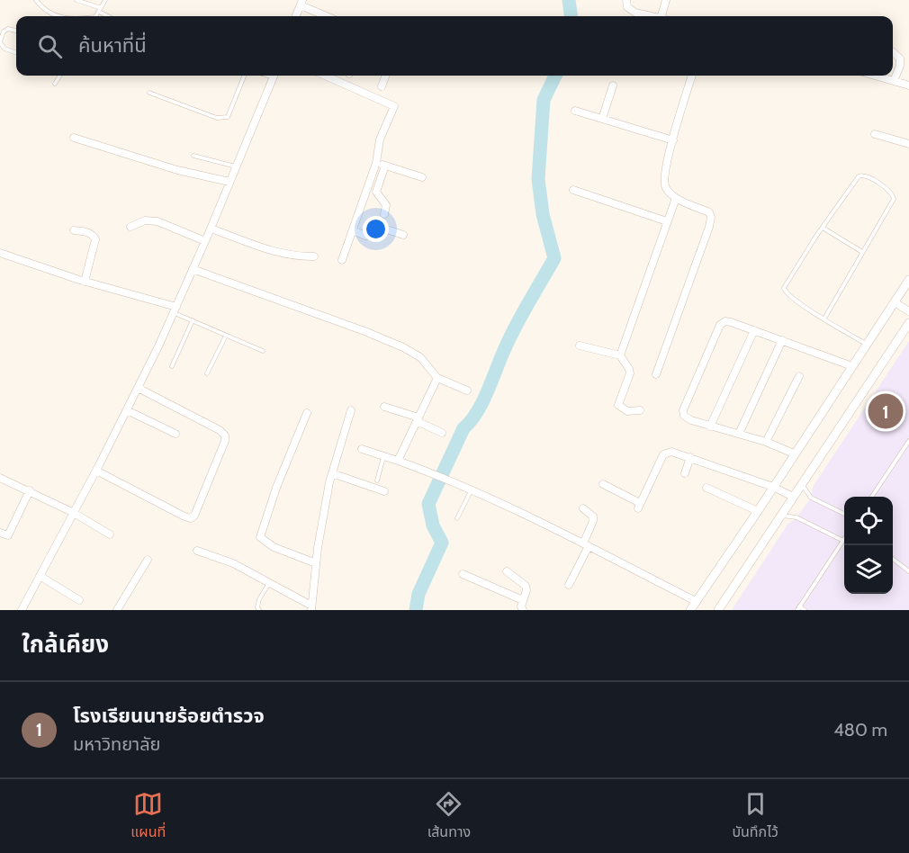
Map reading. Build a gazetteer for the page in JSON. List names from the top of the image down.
{
  "page": {
    "search": "ค้นหาที่นี่",
    "pins": "1",
    "heading": "ใกล้เคียง",
    "list": [
      {
        "mark": "1",
        "name": "โรงเรียนนายร้อยตำรวจ",
        "note": "มหาวิทยาลัย",
        "value": "480 m"
      }
    ],
    "nav": ["แผนที่", "เส้นทาง", "บันทึกไว้"]
  }
}
